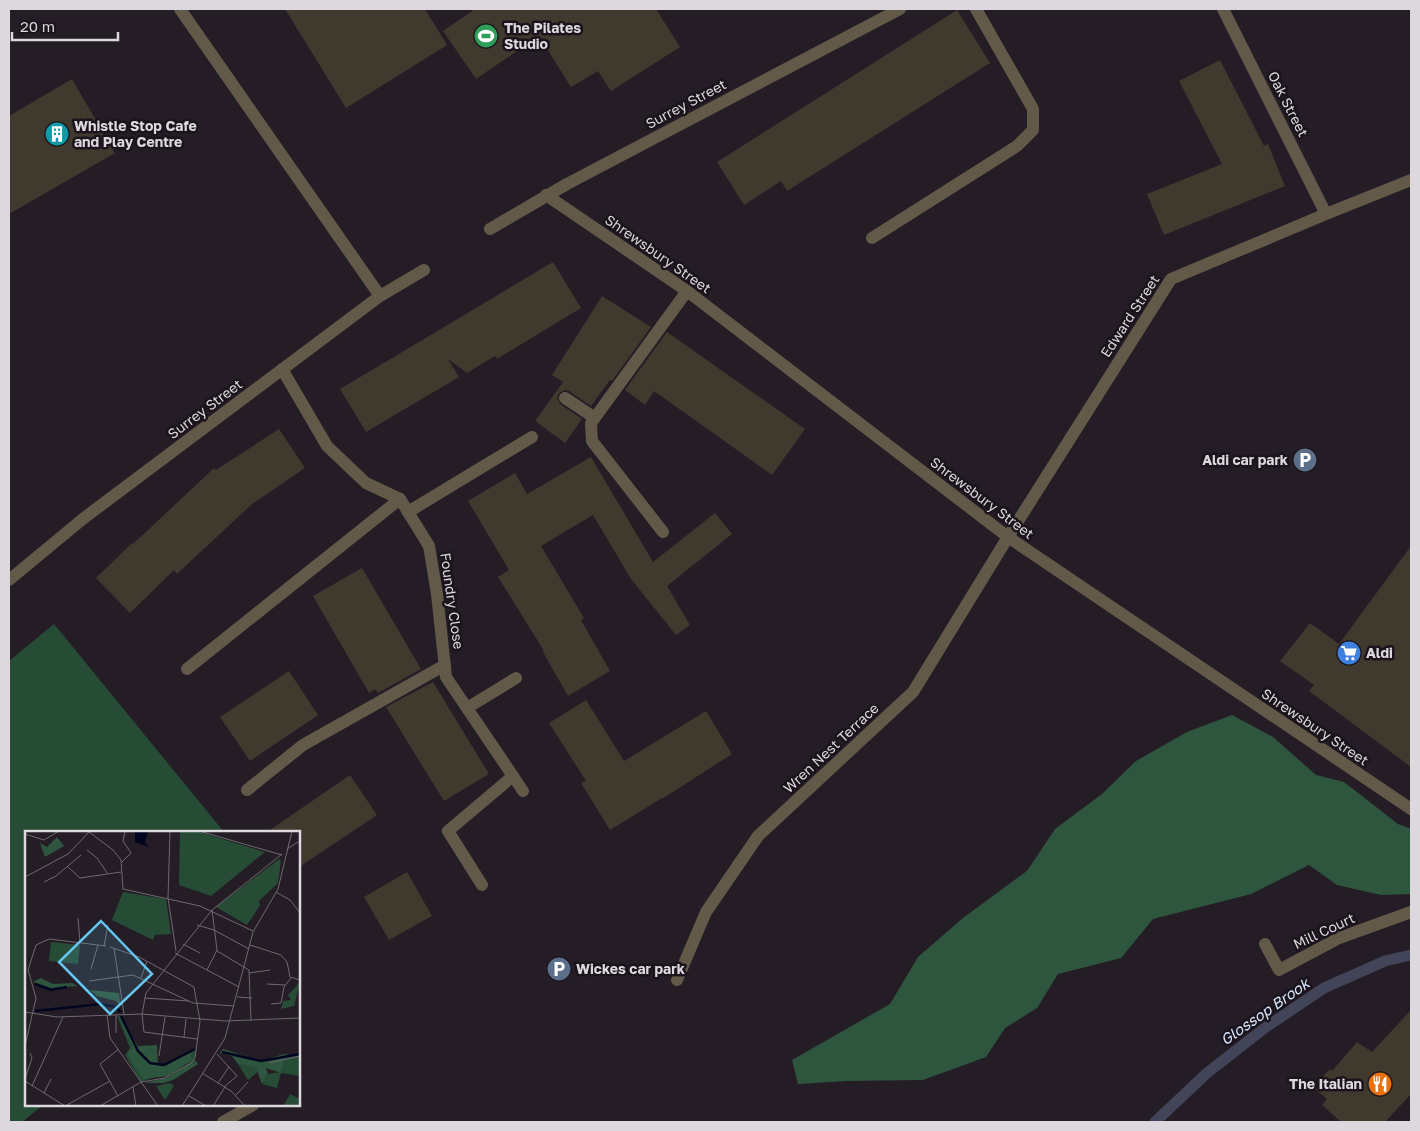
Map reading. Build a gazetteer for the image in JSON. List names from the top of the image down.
{
  "streets": {
    "street": [
      "Surrey Street",
      "Oak Street",
      "Shrewsbury Street",
      "Edward Street",
      "Foundry Close",
      "Wren Nest Terrace",
      "Mill Court"
    ]
  },
  "crossings": [
    ["Surrey Street", "Shrewsbury Street"],
    ["Oak Street", "Edward Street"],
    ["Shrewsbury Street", "Edward Street"],
    ["Shrewsbury Street", "Wren Nest Terrace"],
    ["Edward Street", "Wren Nest Terrace"]
  ],
  "water": ["Glossop Brook"],
  "places": {
    "sports": ["The Pilates Studio"],
    "building": ["Whistle Stop Cafe and Play Centre"],
    "parking": ["Aldi car park", "Wickes car park"],
    "supermarket": ["Aldi"],
    "restaurant": ["The Italian"]
  },
  "scale_bar": "20 m"
}
